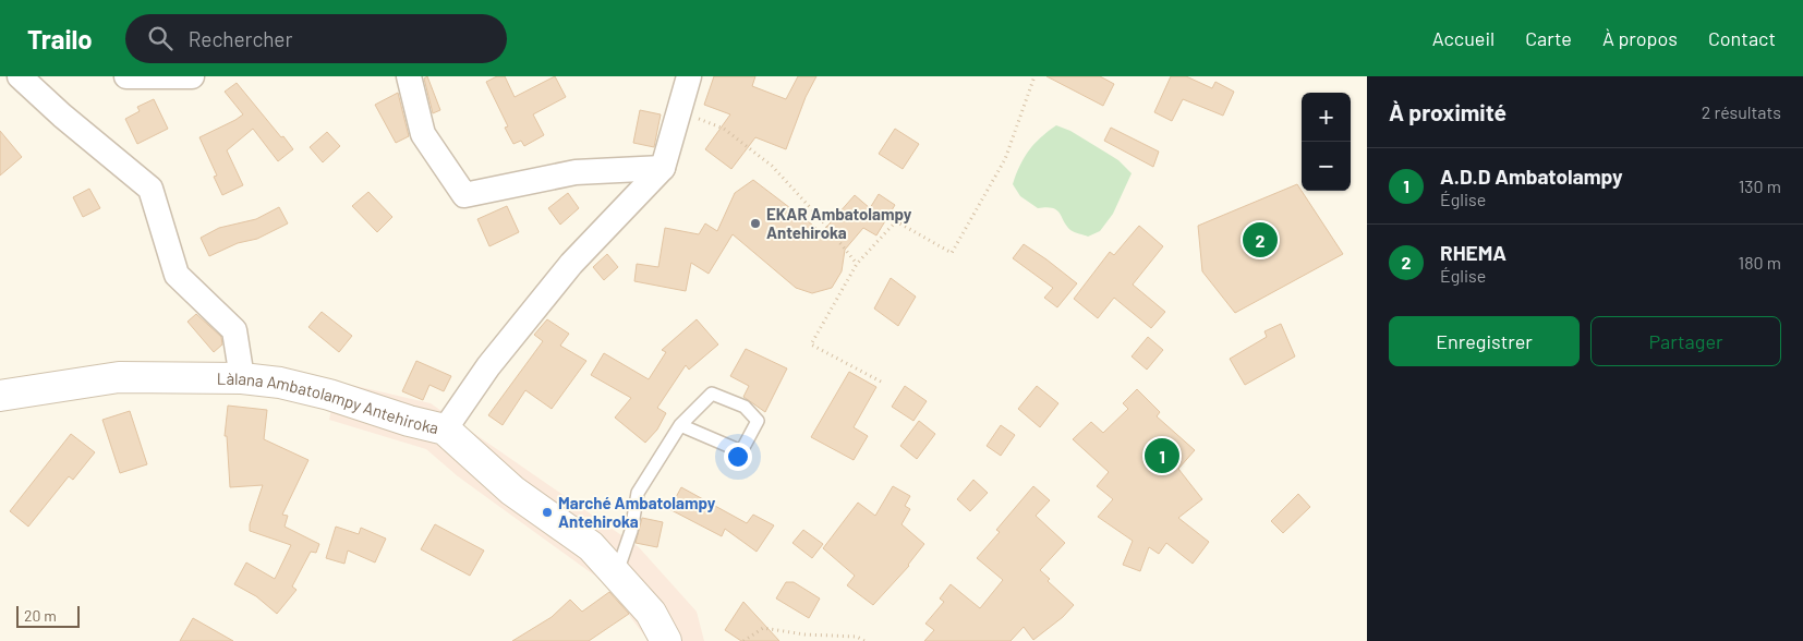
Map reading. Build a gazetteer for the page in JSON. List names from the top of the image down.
{
  "streets": {
    "street": ["Làlana Ambatolampy Antehiroka"]
  },
  "places": ["EKAR Ambatolampy Antehiroka", "Marché Ambatolampy Antehiroka"],
  "scale_bar": "20 m",
  "page": {
    "header": "Trailo",
    "search": "Rechercher",
    "nav": [
      "Accueil",
      "Carte",
      "À propos",
      "Contact"
    ],
    "heading": ["À proximité", "2 résultats"],
    "map_buttons": ["+", "−"],
    "list": [
      {
        "mark": "1",
        "name": "A.D.D Ambatolampy",
        "note": "Église",
        "value": "130 m"
      },
      {
        "mark": "2",
        "name": "RHEMA",
        "note": "Église",
        "value": "180 m"
      }
    ],
    "pins": ["2", "1"],
    "buttons": ["Enregistrer", "Partager"],
    "scale": "20 m"
  }
}
